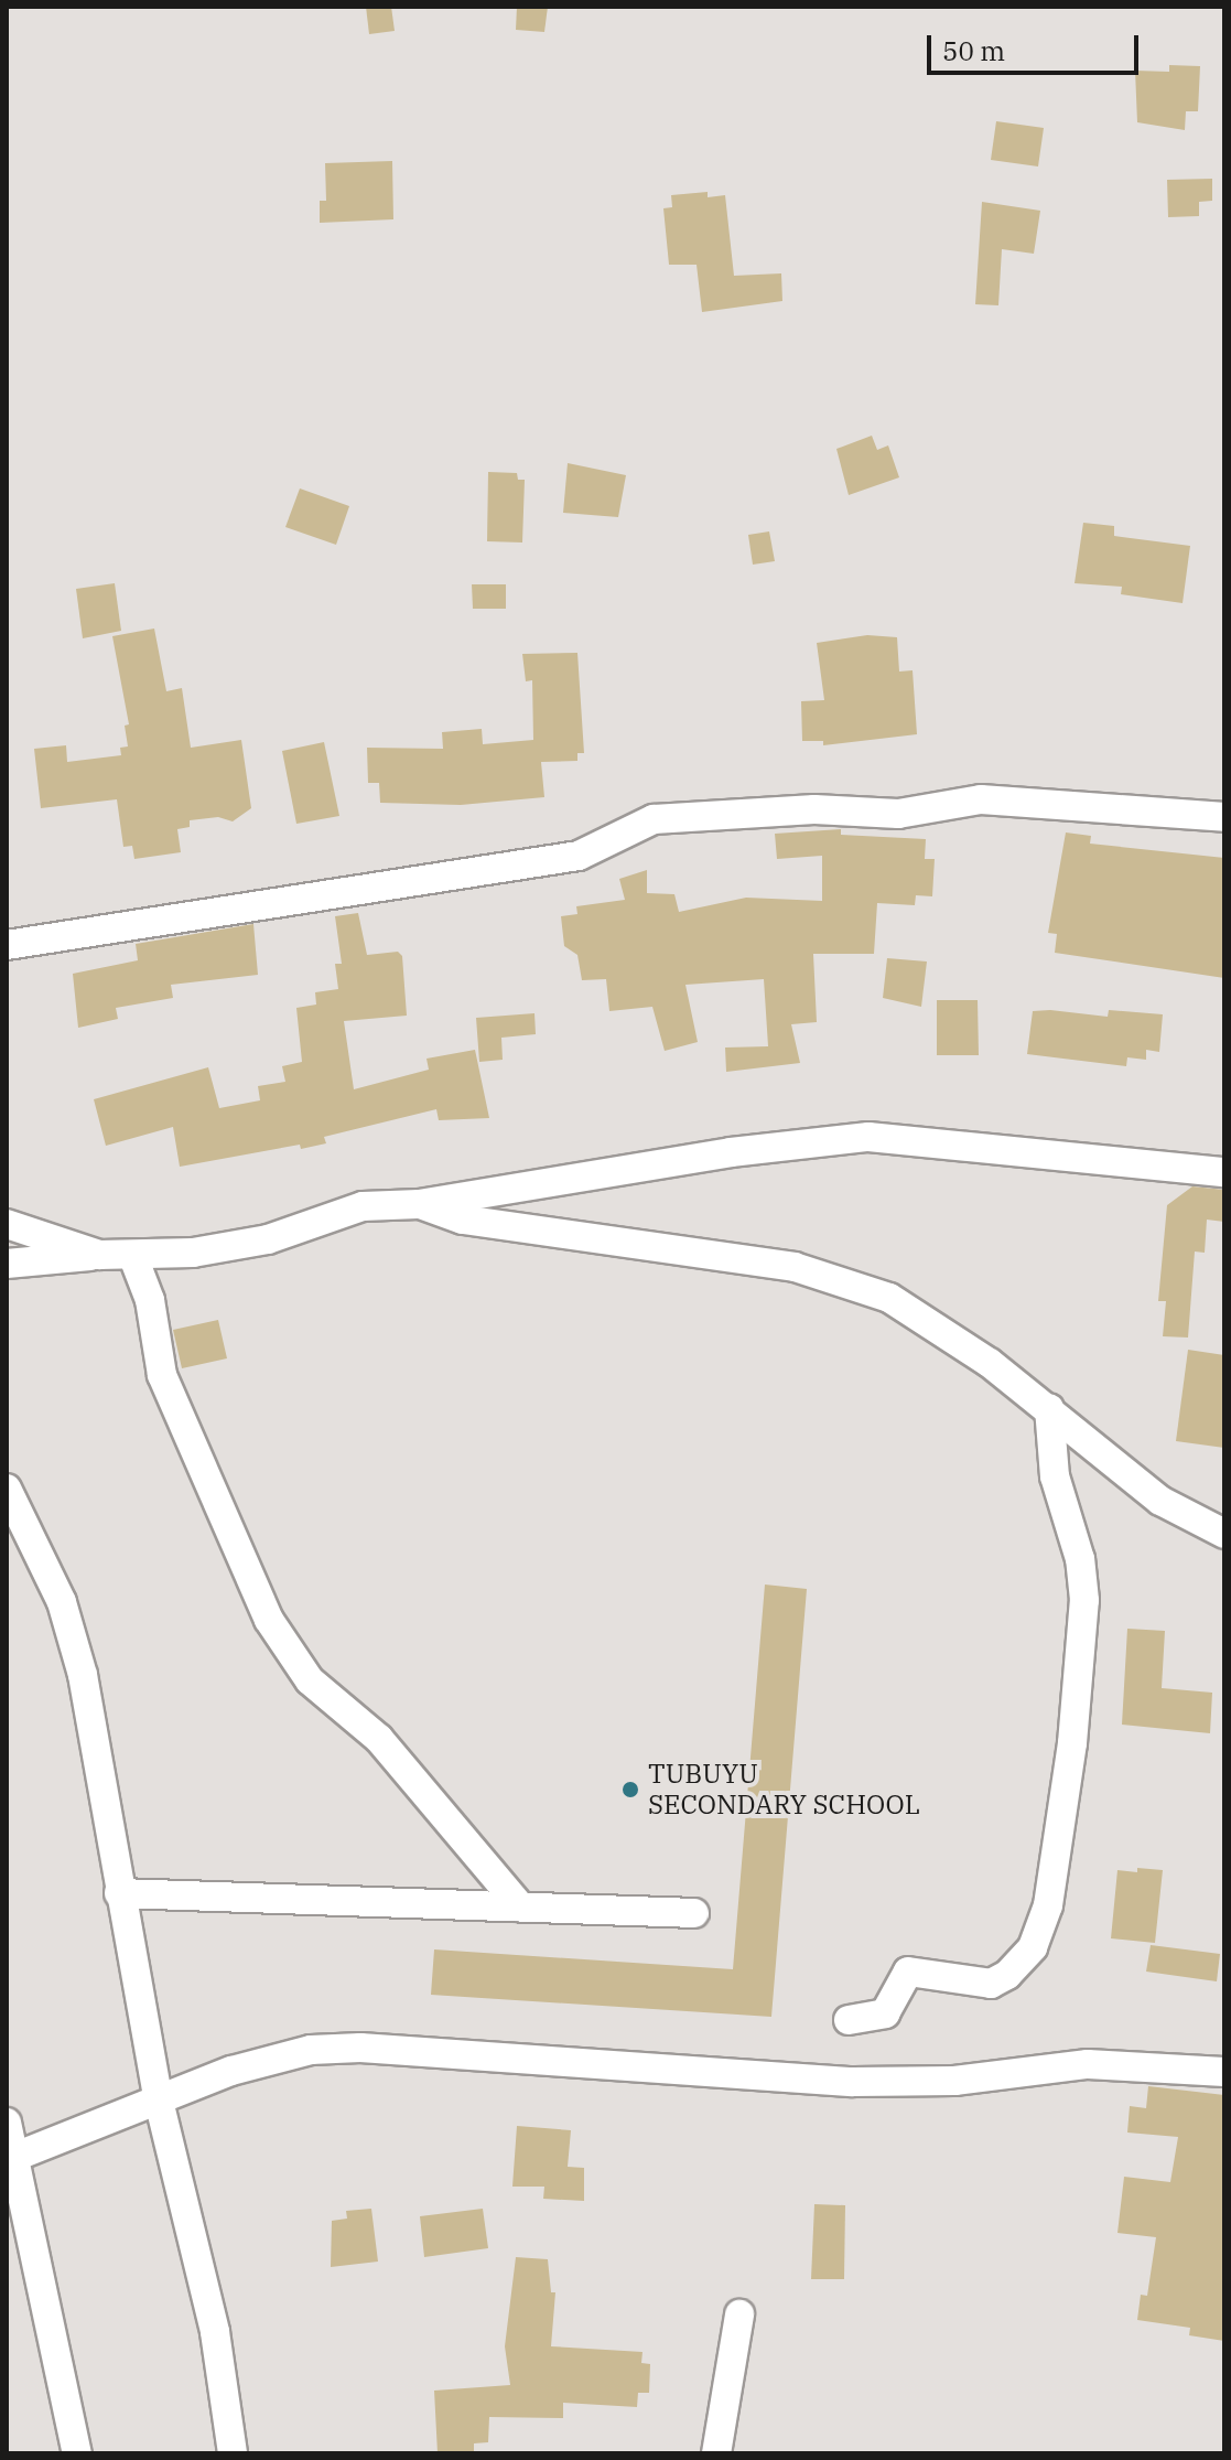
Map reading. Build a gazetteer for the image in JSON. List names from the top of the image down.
{
  "places": ["TUBUYU SECONDARY SCHOOL"],
  "scale_bar": "50 m"
}
